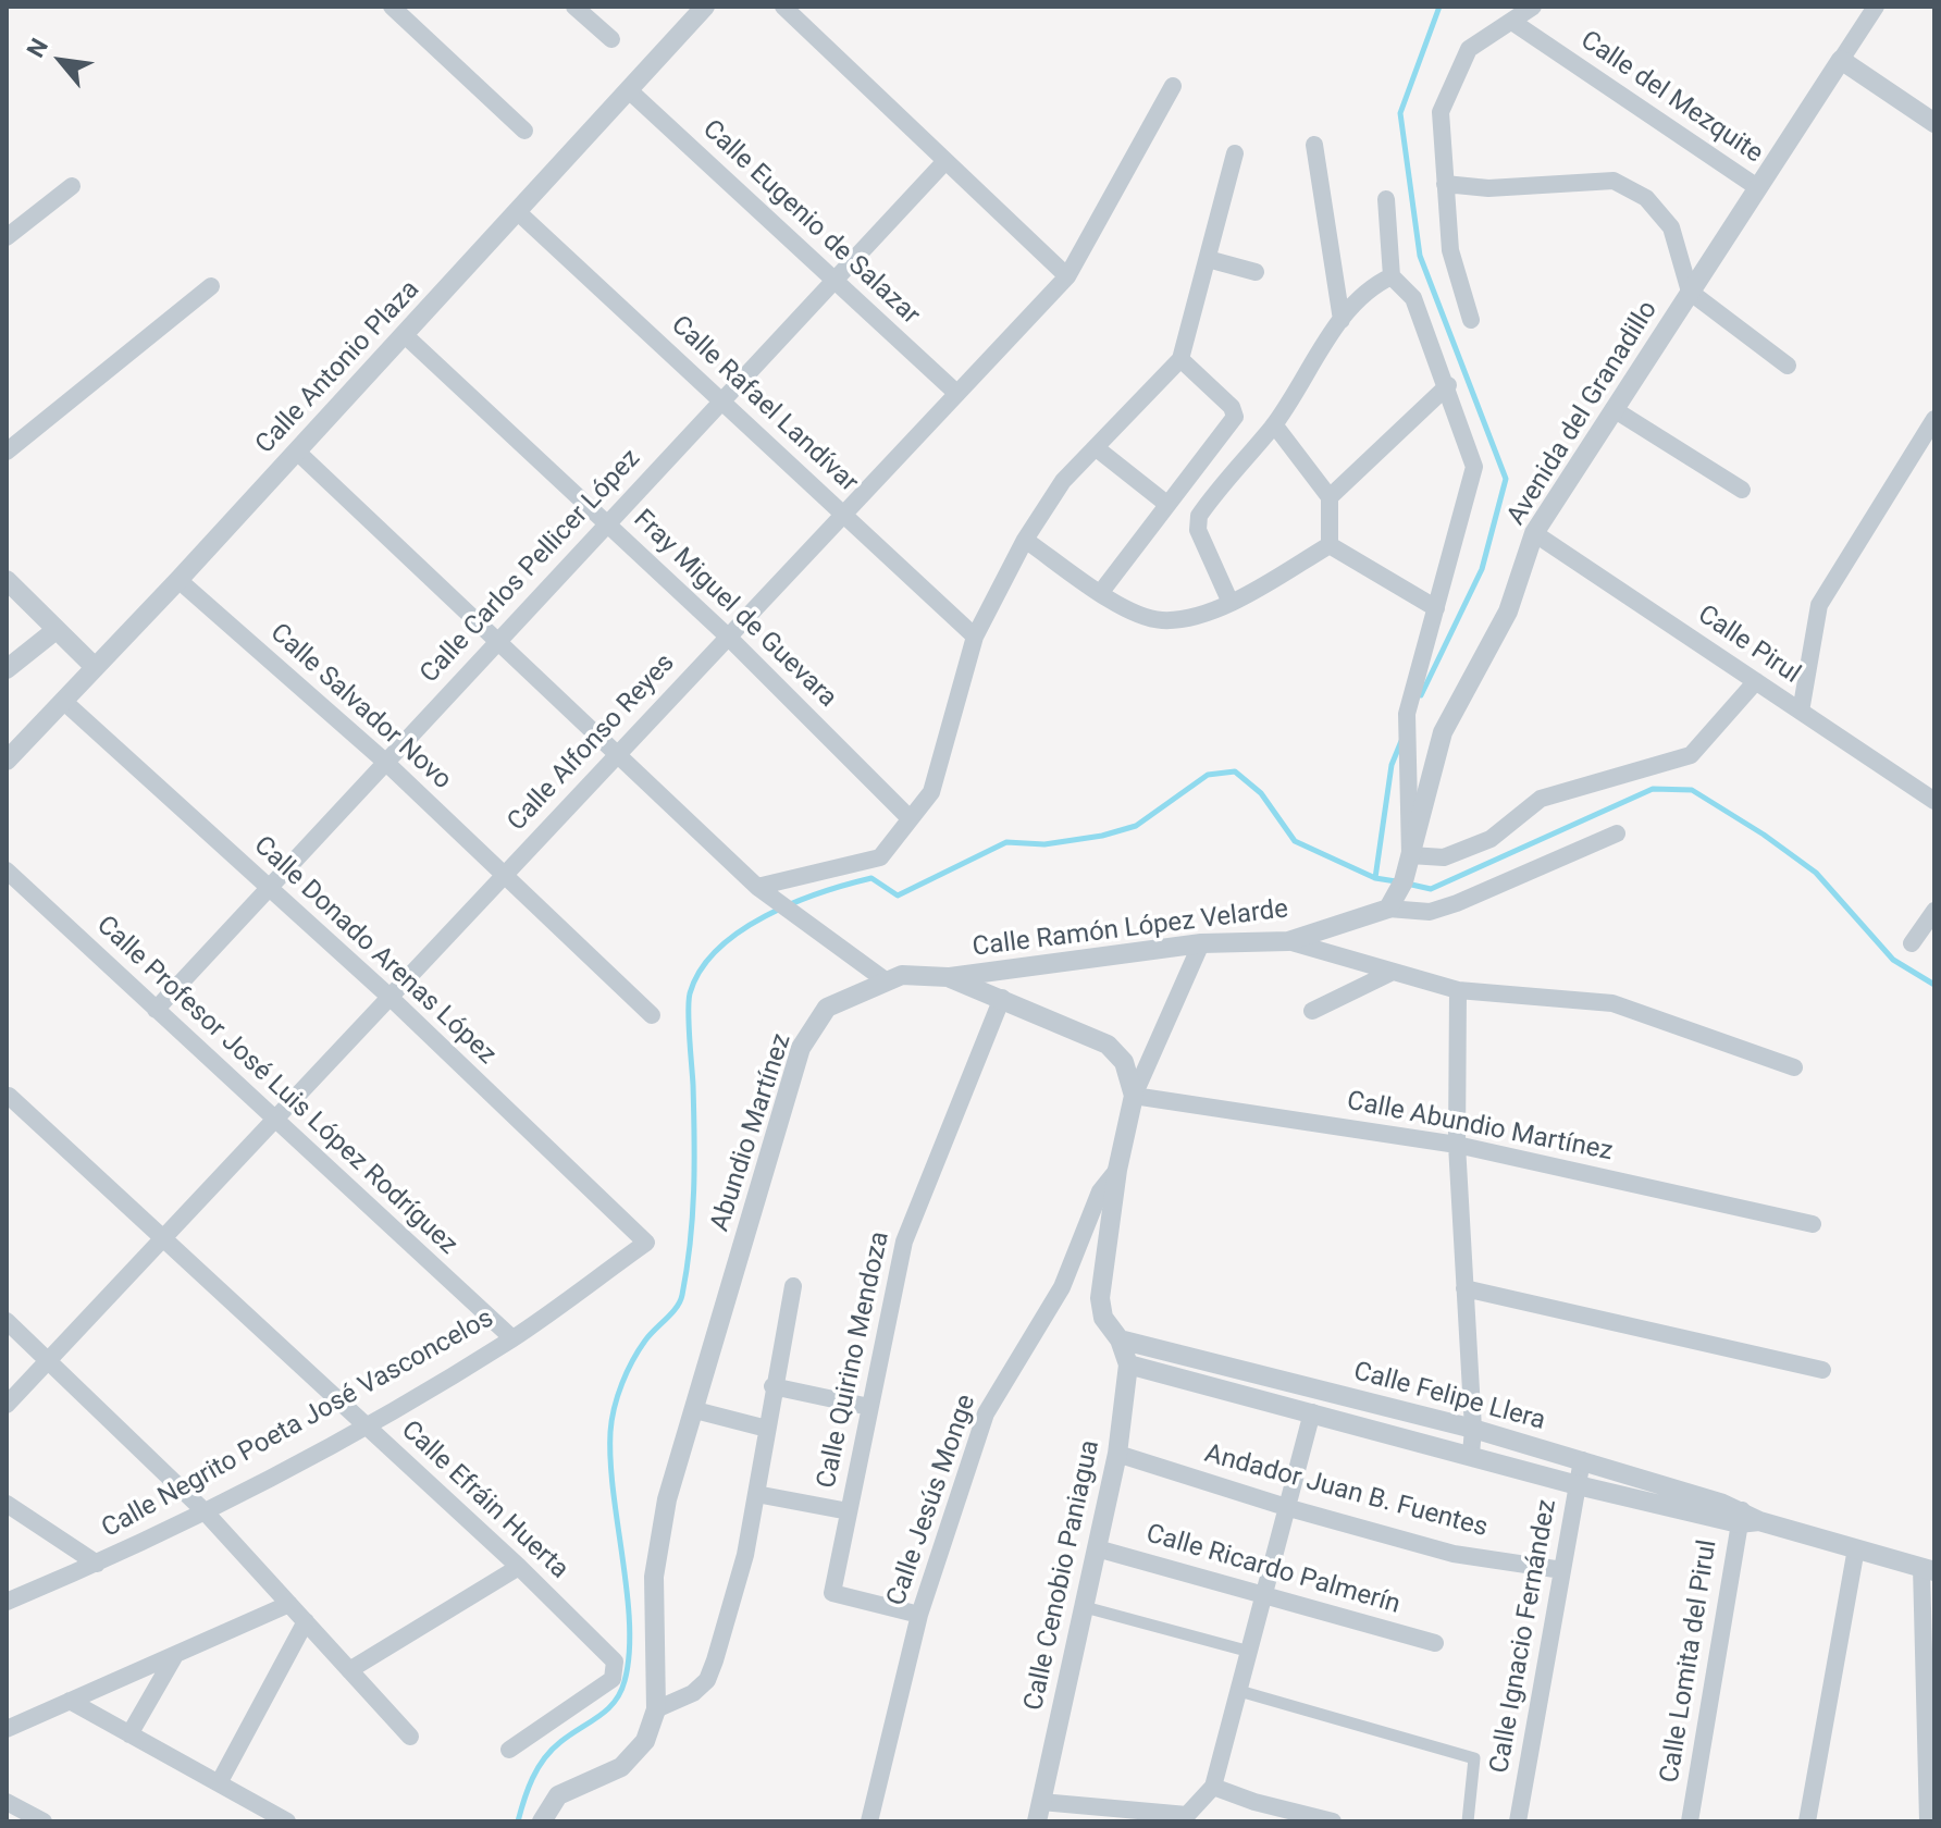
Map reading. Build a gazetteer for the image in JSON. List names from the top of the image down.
{
  "streets": {
    "street": [
      "Calle del Mezquite",
      "Calle Eugenio de Salazar",
      "Calle Antonio Plaza",
      "Calle Rafael Landívar",
      "Avenida del Granadillo",
      "Calle Carlos Pellicer López",
      "Fray Miguel de Guevara",
      "Calle Pirul",
      "Calle Salvador Novo",
      "Calle Alfonso Reyes",
      "Calle Ramón López Velarde",
      "Calle Donado Arenas López",
      "Calle Profesor José Luis López Rodríguez",
      "Calle Abundio Martínez",
      "Abundio Martínez",
      "Calle Quirino Mendoza",
      "Calle Felipe Llera",
      "Calle Negrito Poeta José Vasconcelos",
      "Andador Juan B. Fuentes",
      "Calle Efráin Huerta",
      "Calle Jesús Monge",
      "Calle Ricardo Palmerín",
      "Calle Cenobio Paniagua",
      "Calle Ignacio Fernández",
      "Calle Lomita del Pirul"
    ]
  },
  "crossings": [
    ["Calle del Mezquite", "Avenida del Granadillo"],
    ["Calle Eugenio de Salazar", "Calle Antonio Plaza"],
    ["Calle Eugenio de Salazar", "Calle Carlos Pellicer López"],
    ["Calle Eugenio de Salazar", "Calle Alfonso Reyes"],
    ["Calle Antonio Plaza", "Calle Rafael Landívar"],
    ["Calle Antonio Plaza", "Fray Miguel de Guevara"],
    ["Calle Antonio Plaza", "Calle Salvador Novo"],
    ["Calle Antonio Plaza", "Calle Donado Arenas López"],
    ["Calle Rafael Landívar", "Calle Carlos Pellicer López"],
    ["Calle Rafael Landívar", "Calle Alfonso Reyes"],
    ["Avenida del Granadillo", "Calle Pirul"],
    ["Avenida del Granadillo", "Calle Ramón López Velarde"],
    ["Calle Carlos Pellicer López", "Fray Miguel de Guevara"],
    ["Calle Carlos Pellicer López", "Calle Salvador Novo"],
    ["Calle Carlos Pellicer López", "Calle Donado Arenas López"],
    ["Calle Carlos Pellicer López", "Calle Profesor José Luis López Rodríguez"],
    ["Fray Miguel de Guevara", "Calle Alfonso Reyes"],
    ["Calle Salvador Novo", "Calle Alfonso Reyes"],
    ["Calle Alfonso Reyes", "Calle Donado Arenas López"],
    ["Calle Alfonso Reyes", "Calle Profesor José Luis López Rodríguez"],
    ["Calle Alfonso Reyes", "Calle Efráin Huerta"],
    ["Calle Ramón López Velarde", "Abundio Martínez"],
    ["Calle Donado Arenas López", "Calle Negrito Poeta José Vasconcelos"],
    ["Calle Profesor José Luis López Rodríguez", "Calle Negrito Poeta José Vasconcelos"],
    ["Calle Abundio Martínez", "Abundio Martínez"],
    ["Abundio Martínez", "Calle Quirino Mendoza"],
    ["Calle Quirino Mendoza", "Calle Jesús Monge"],
    ["Calle Felipe Llera", "Calle Cenobio Paniagua"],
    ["Calle Felipe Llera", "Calle Ignacio Fernández"],
    ["Calle Felipe Llera", "Calle Lomita del Pirul"],
    ["Calle Negrito Poeta José Vasconcelos", "Calle Efráin Huerta"],
    ["Andador Juan B. Fuentes", "Calle Cenobio Paniagua"],
    ["Andador Juan B. Fuentes", "Calle Ignacio Fernández"],
    ["Calle Ricardo Palmerín", "Calle Cenobio Paniagua"]
  ],
  "north": "top left"
}
